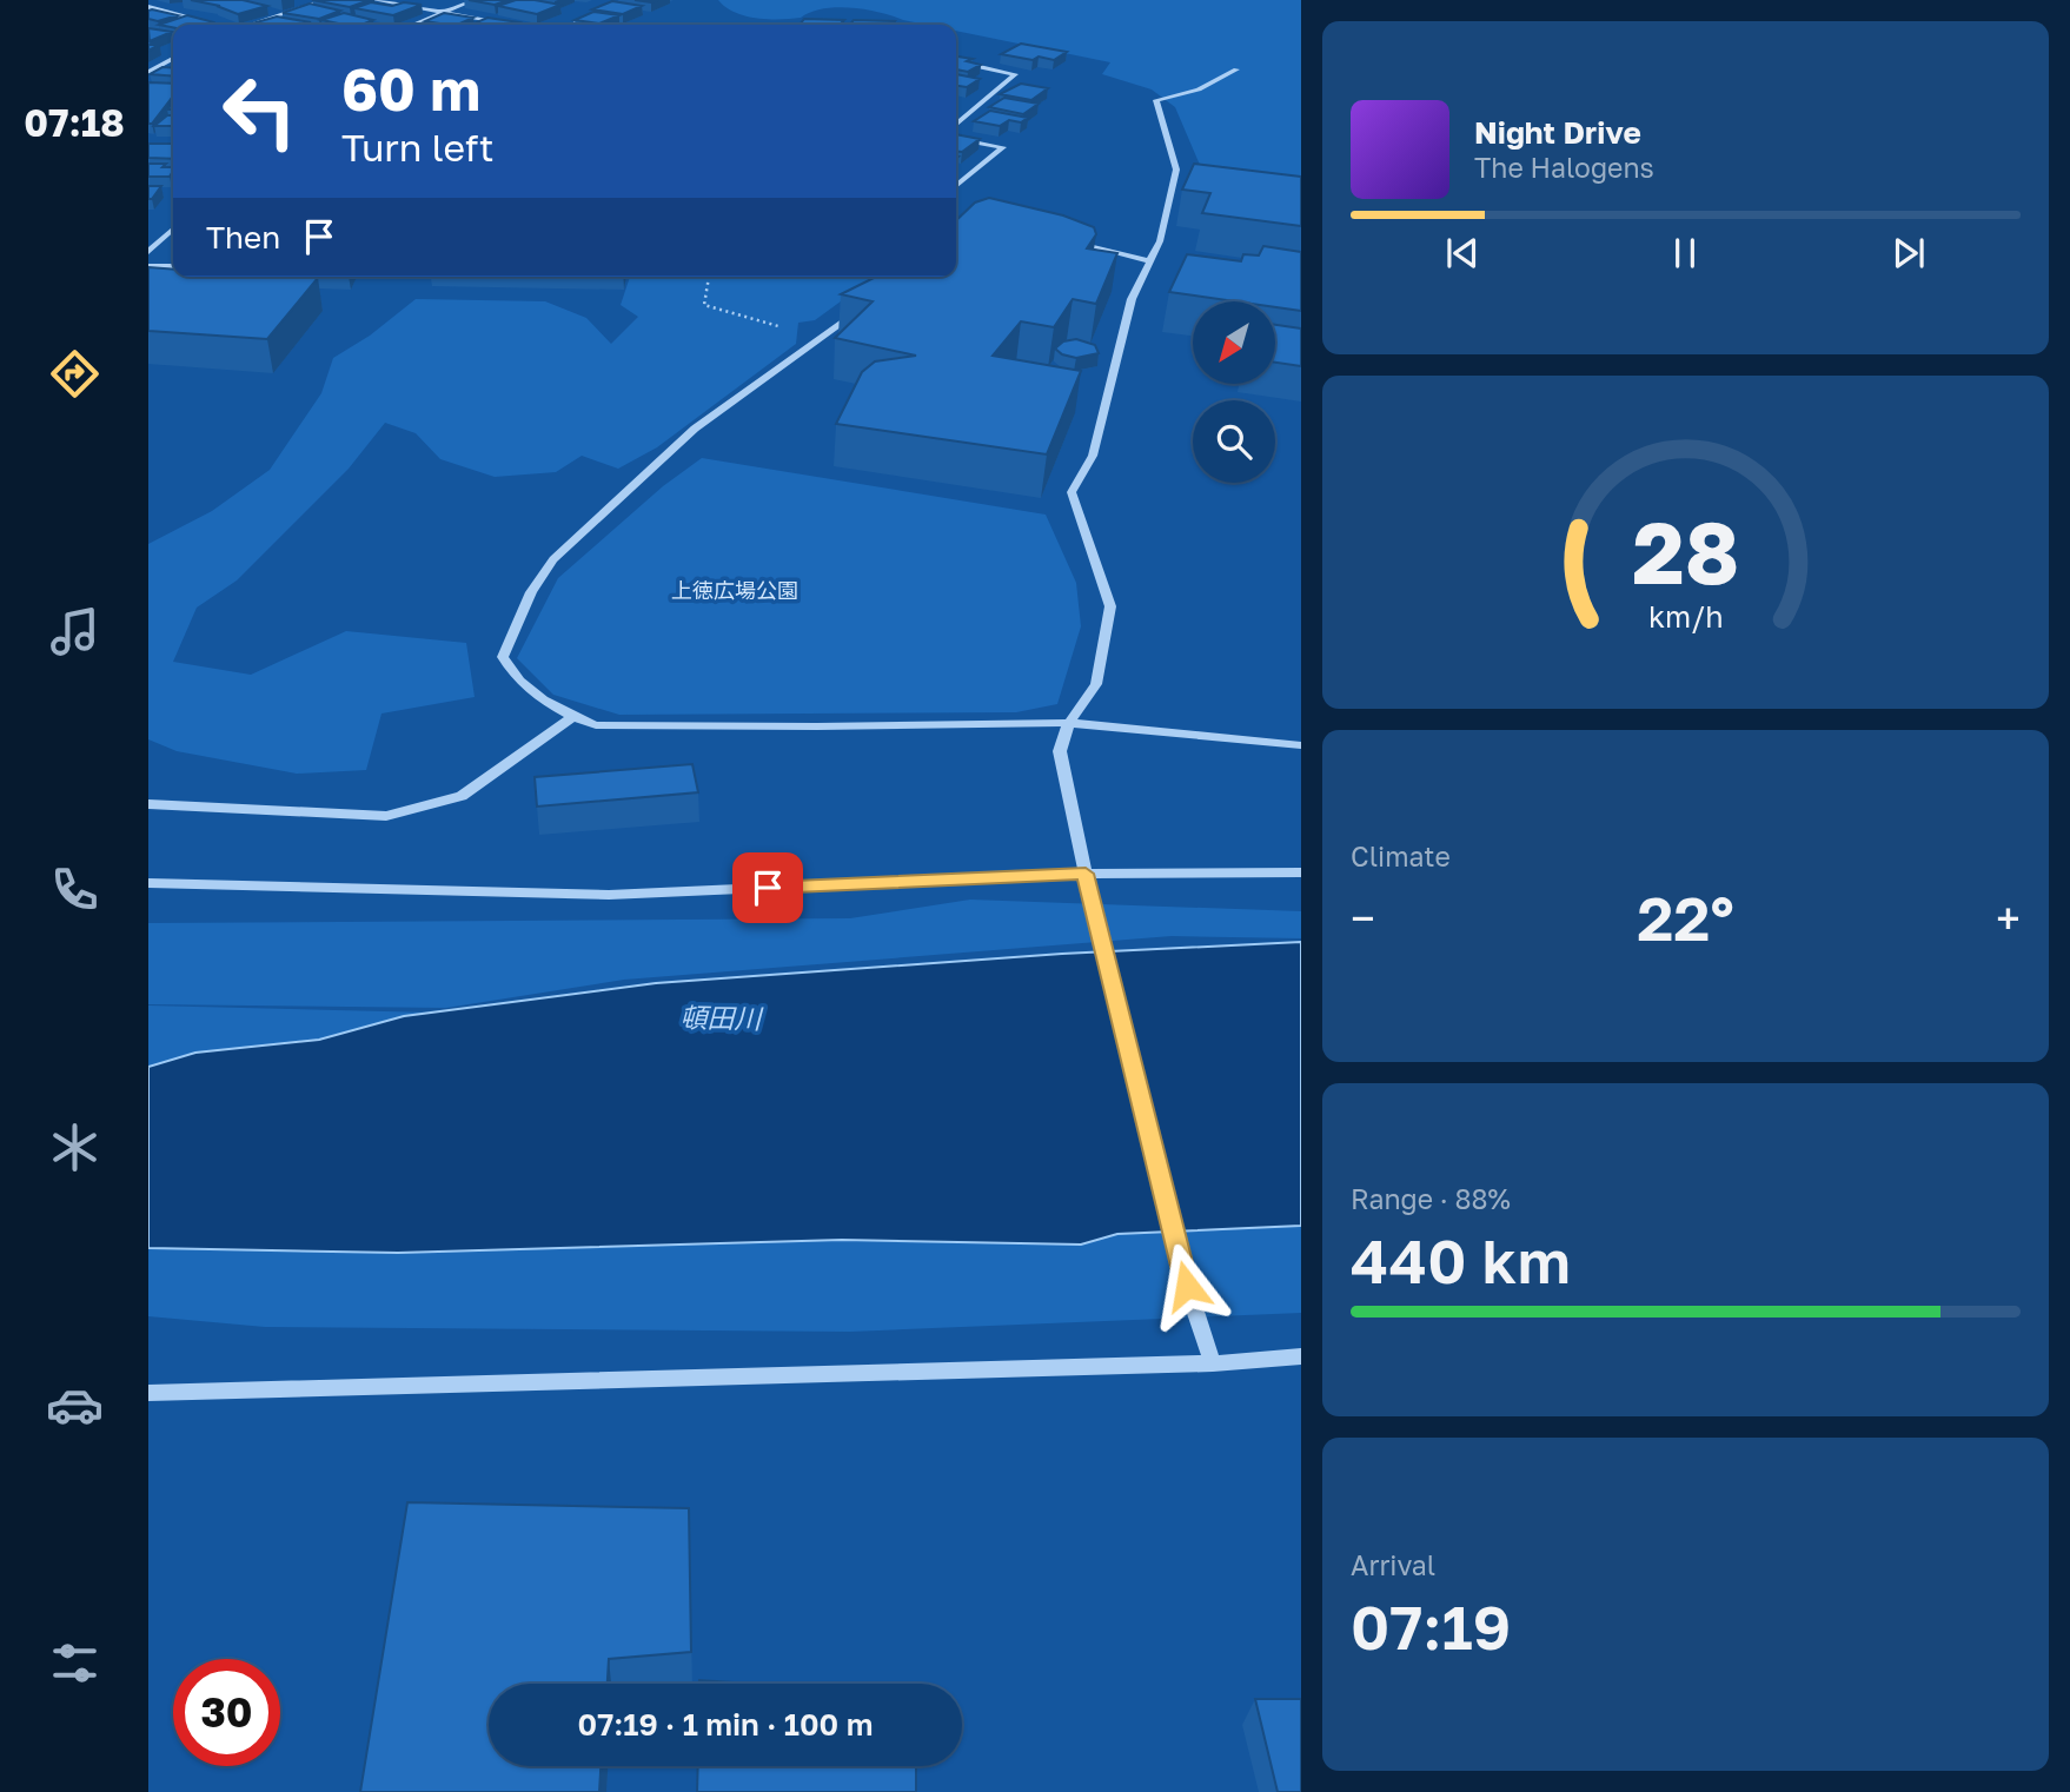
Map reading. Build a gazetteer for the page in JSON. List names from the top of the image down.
{
  "water": ["頓田川"],
  "parks": ["上徳広場公園"],
  "north": "bottom left",
  "page": {
    "tabs": "07:18",
    "turn": ["60 m", "Turn left"],
    "song": ["Night Drive", "The Halogens"],
    "then": "Then",
    "tile": [
      "Climate",
      ["Range · 88%", "440 km"],
      ["Arrival", "07:19"]
    ],
    "heat": ["−", "22°", "+"],
    "limit": "30",
    "trip": "07:19 · 1 min · 100 m",
    "gauge": ["28", "km/h"]
  }
}
